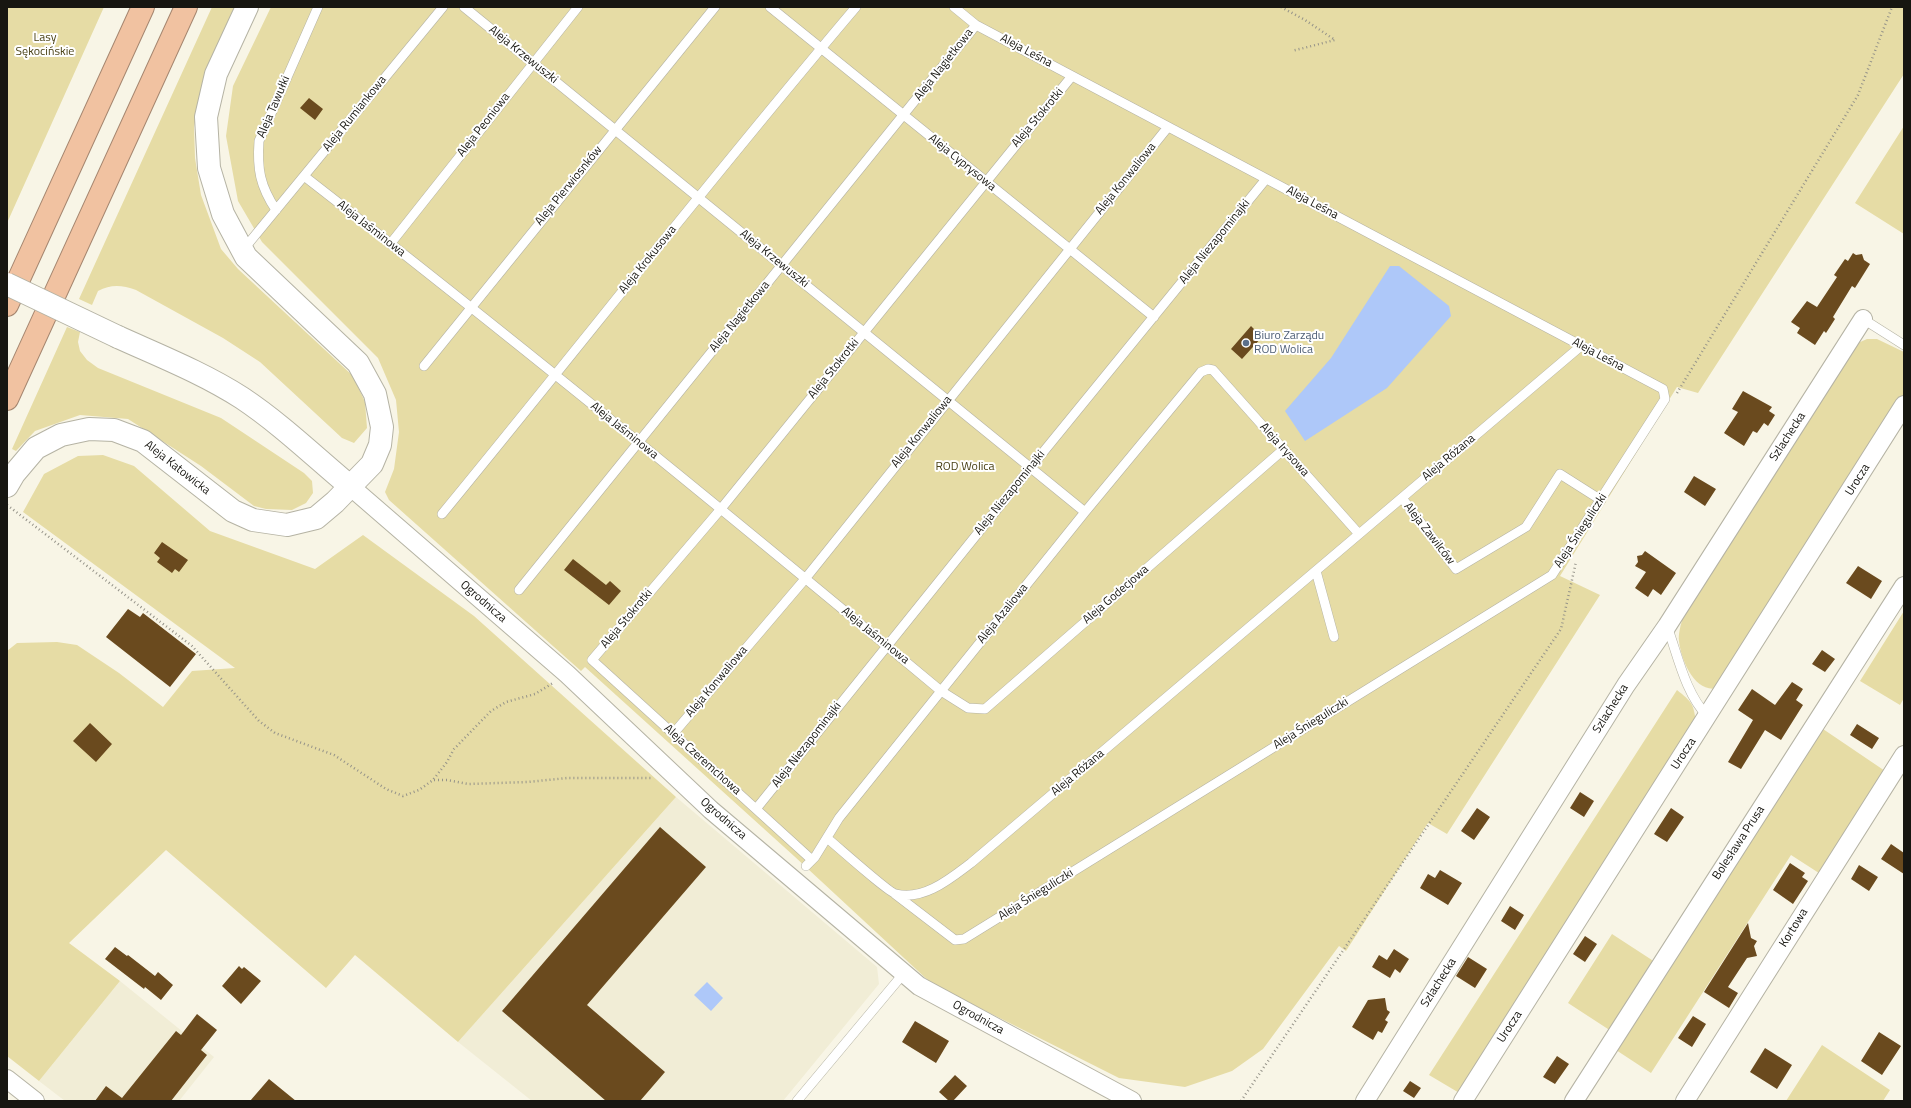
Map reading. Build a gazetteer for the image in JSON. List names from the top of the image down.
{
  "streets": {
    "street": [
      "Szlachecka",
      "Aleja Katowicka",
      "Urocza",
      "Ogrodnicza",
      "Bolesława Prusa",
      "Kortowa"
    ],
    "lane": [
      "Aleja Leśna",
      "Aleja Krzewuszki",
      "Aleja Nagietkowa",
      "Aleja Tawułki",
      "Aleja Rumiankowa",
      "Aleja Stokrotki",
      "Aleja Peoniowa",
      "Aleja Cyprysowa",
      "Aleja Konwaliowa",
      "Aleja Pierwiosnków",
      "Aleja Jaśminowa",
      "Aleja Niezapominajki",
      "Aleja Krokusowa",
      "Aleja Irysowa",
      "Aleja Różana",
      "Aleja Śnieguliczki",
      "Aleja Zawilców",
      "Aleja Godecjowa",
      "Aleja Azaliowa",
      "Aleja Czeremchowa"
    ]
  },
  "crossings": [
    ["Aleja Leśna", "Aleja Nagietkowa"],
    ["Aleja Leśna", "Aleja Stokrotki"],
    ["Aleja Leśna", "Aleja Konwaliowa"],
    ["Aleja Leśna", "Aleja Niezapominajki"],
    ["Aleja Leśna", "Aleja Różana"],
    ["Aleja Leśna", "Aleja Śnieguliczki"],
    ["Aleja Krzewuszki", "Aleja Nagietkowa"],
    ["Aleja Krzewuszki", "Aleja Stokrotki"],
    ["Aleja Krzewuszki", "Aleja Peoniowa"],
    ["Aleja Krzewuszki", "Aleja Konwaliowa"],
    ["Aleja Krzewuszki", "Aleja Pierwiosnków"],
    ["Aleja Krzewuszki", "Aleja Niezapominajki"],
    ["Aleja Krzewuszki", "Aleja Krokusowa"],
    ["Aleja Krzewuszki", "Aleja Azaliowa"],
    ["Aleja Nagietkowa", "Aleja Cyprysowa"],
    ["Aleja Nagietkowa", "Aleja Jaśminowa"],
    ["Aleja Tawułki", "Aleja Rumiankowa"],
    ["Aleja Rumiankowa", "Aleja Jaśminowa"],
    ["Aleja Rumiankowa", "Aleja Katowicka"],
    ["Aleja Stokrotki", "Aleja Cyprysowa"],
    ["Aleja Stokrotki", "Aleja Jaśminowa"],
    ["Aleja Stokrotki", "Aleja Czeremchowa"],
    ["Aleja Peoniowa", "Aleja Jaśminowa"],
    ["Aleja Cyprysowa", "Aleja Konwaliowa"],
    ["Aleja Cyprysowa", "Aleja Niezapominajki"],
    ["Aleja Cyprysowa", "Aleja Krokusowa"],
    ["Aleja Konwaliowa", "Aleja Jaśminowa"],
    ["Aleja Konwaliowa", "Aleja Czeremchowa"],
    ["Aleja Pierwiosnków", "Aleja Jaśminowa"],
    ["Aleja Jaśminowa", "Aleja Niezapominajki"],
    ["Aleja Jaśminowa", "Aleja Krokusowa"],
    ["Aleja Jaśminowa", "Aleja Godecjowa"],
    ["Aleja Jaśminowa", "Aleja Azaliowa"],
    ["Aleja Niezapominajki", "Aleja Czeremchowa"],
    ["Aleja Irysowa", "Aleja Różana"],
    ["Aleja Irysowa", "Aleja Godecjowa"],
    ["Aleja Irysowa", "Aleja Azaliowa"],
    ["Aleja Różana", "Aleja Śnieguliczki"],
    ["Aleja Różana", "Aleja Zawilców"],
    ["Aleja Katowicka", "Ogrodnicza"],
    ["Aleja Śnieguliczki", "Aleja Zawilców"],
    ["Aleja Godecjowa", "Aleja Azaliowa"],
    ["Aleja Azaliowa", "Aleja Czeremchowa"]
  ],
  "parks": ["Lasy Sękocińskie", "ROD Wolica"],
  "places": ["Biuro Zarządu ROD Wolica"]
}
